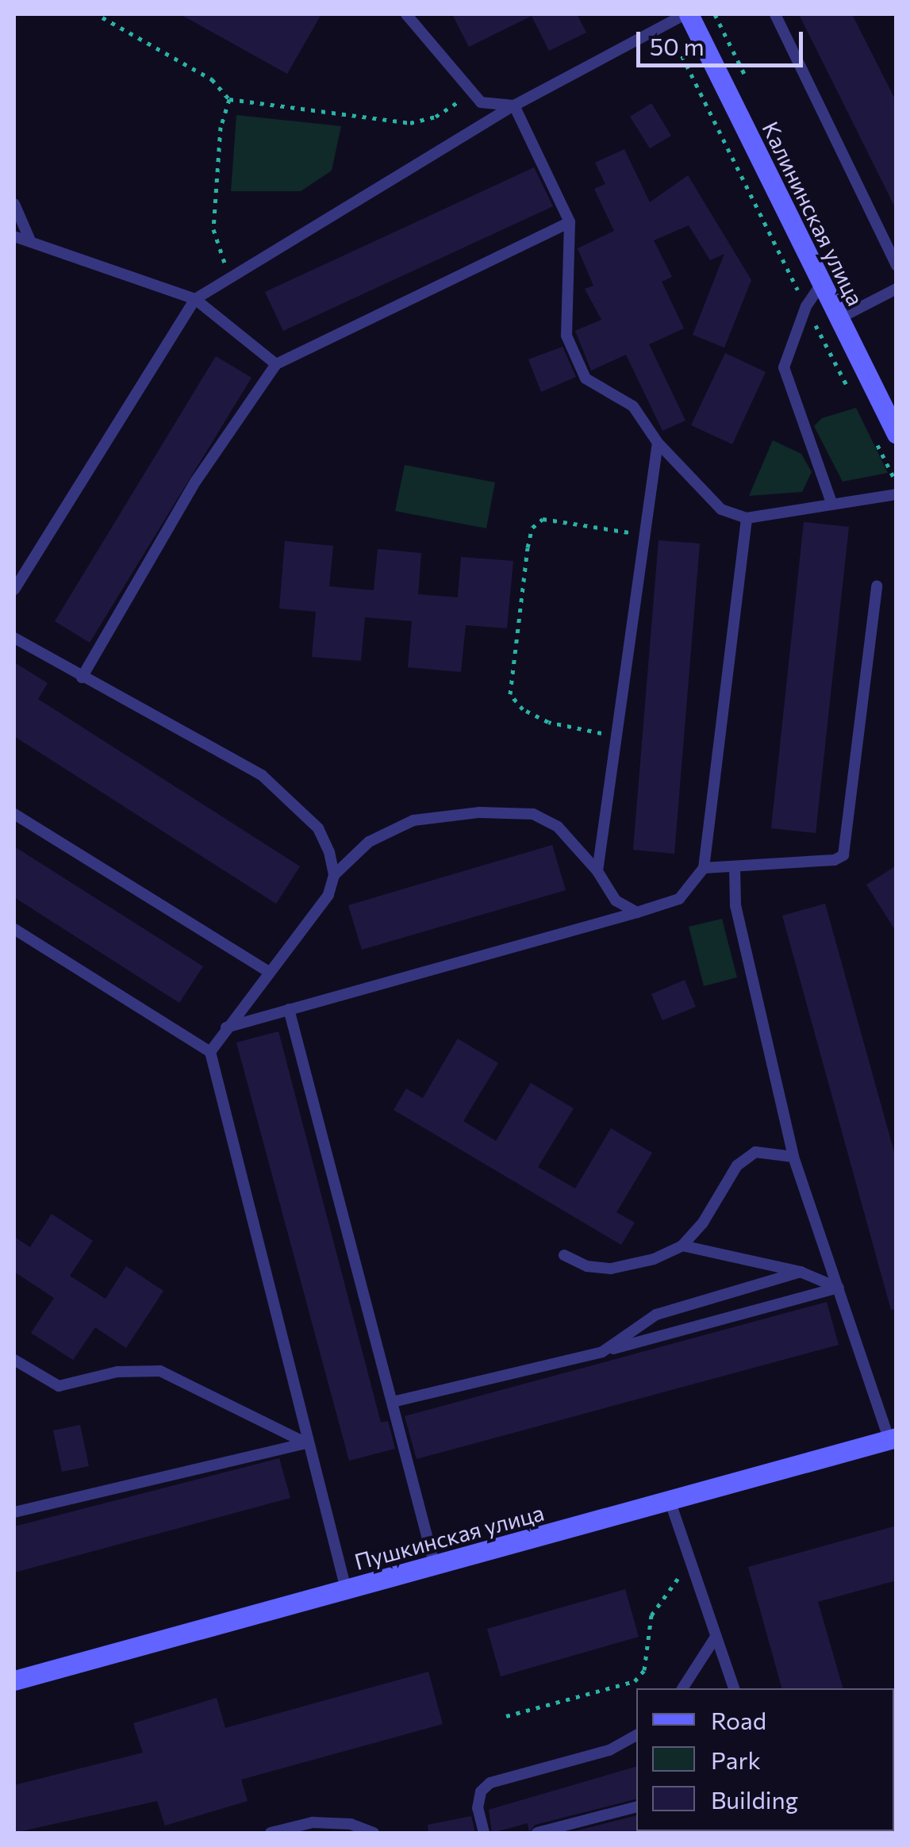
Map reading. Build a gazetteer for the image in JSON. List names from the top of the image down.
{
  "streets": {
    "main road": ["Калининская улица", "Пушкинская улица"]
  },
  "legend": ["Road", "Park", "Building"],
  "scale_bar": "50 m"
}
